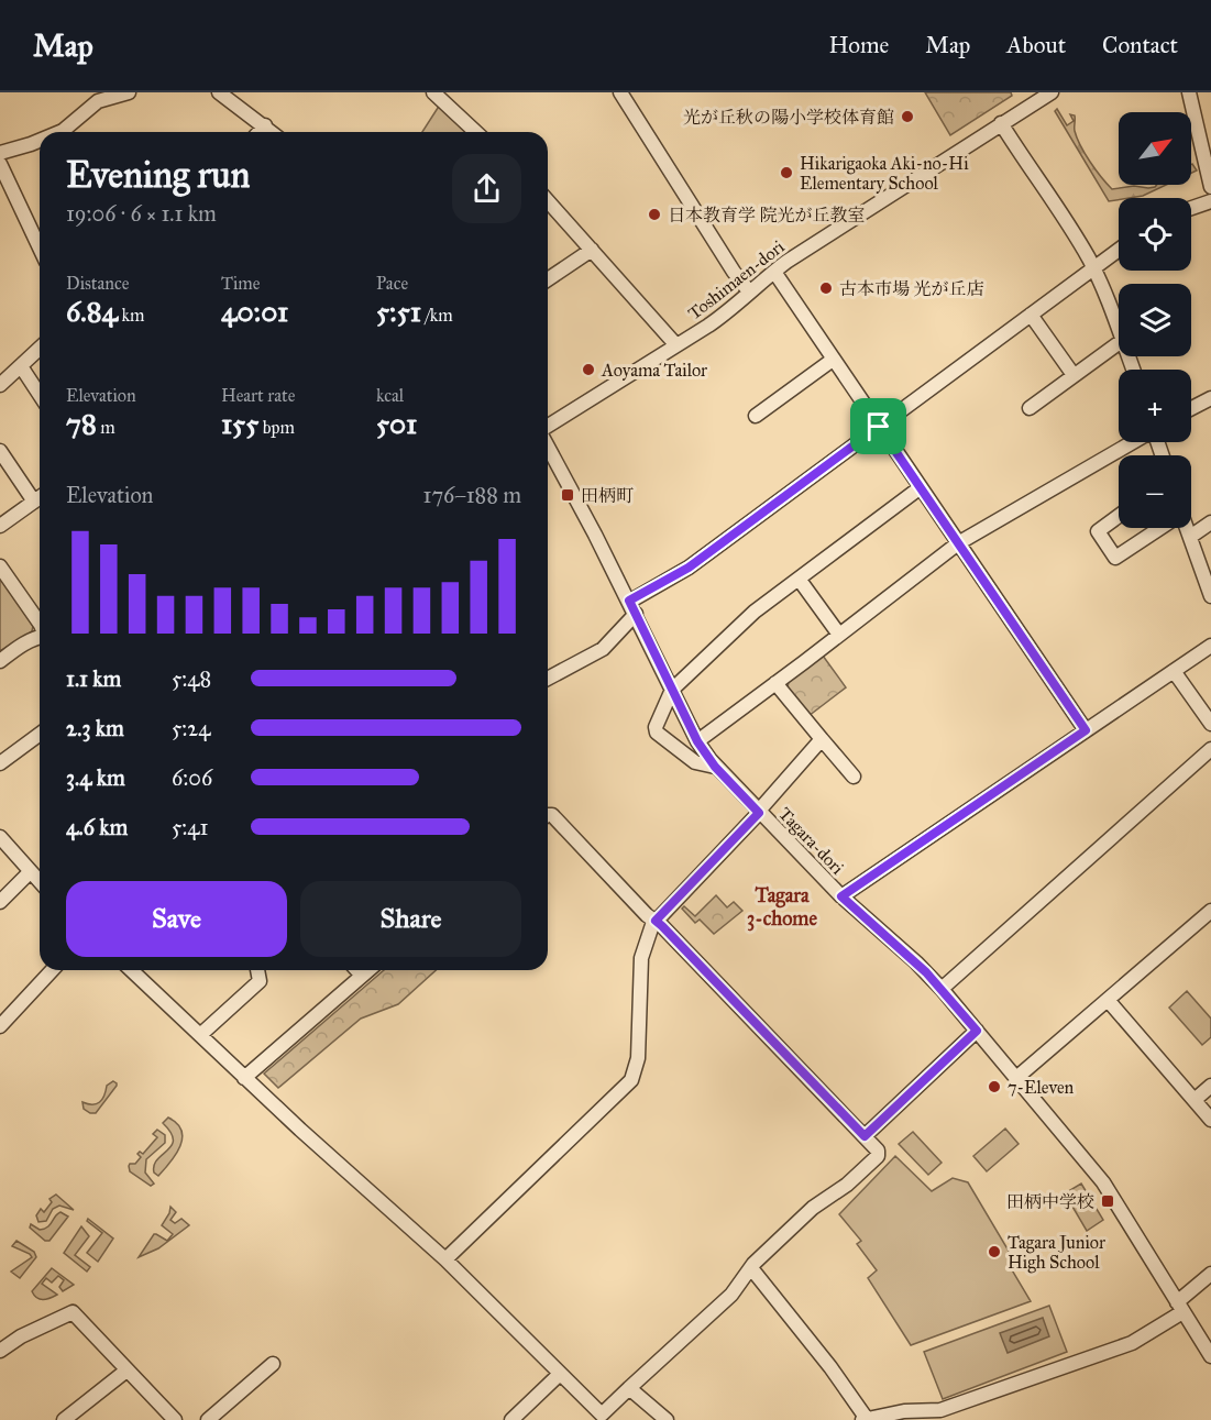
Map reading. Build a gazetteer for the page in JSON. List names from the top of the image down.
{
  "streets": {
    "street": ["Toshimaen-dori", "Tagara-dori"]
  },
  "districts": ["Tagara 3-chome"],
  "places": {
    "other": [
      "光が丘秋の陽小学校体育館",
      "Hikarigaoka Aki-no-Hi Elementary School",
      "日本教育学 院光が丘教室",
      "古本市場 光が丘店",
      "Aoyama Tailor",
      "7-Eleven",
      "Tagara Junior High School"
    ],
    "transit": ["田柄町", "田柄中学校"]
  },
  "north": "top right",
  "page": {
    "header": "Map",
    "nav": [
      "Home",
      "Map",
      "About",
      "Contact"
    ],
    "map_buttons": ["+", "−"],
    "heading": ["Evening run", "19:06 · 6 × 1.1 km"],
    "stats": [
      ["Distance", "6.84 km"],
      ["Time", "40:01"],
      ["Pace", "5:51 /km"],
      ["Elevation", "78 m"],
      ["Heart rate", "155 bpm"],
      ["kcal", "501"]
    ],
    "chart": ["Elevation", "176–188 m"],
    "list": [
      {
        "name": "1.1 km",
        "note": "5:48"
      },
      {
        "name": "2.3 km",
        "note": "5:24"
      },
      {
        "name": "3.4 km",
        "note": "6:06"
      },
      {
        "name": "4.6 km",
        "note": "5:41"
      }
    ],
    "buttons": ["Save", "Share"]
  }
}
